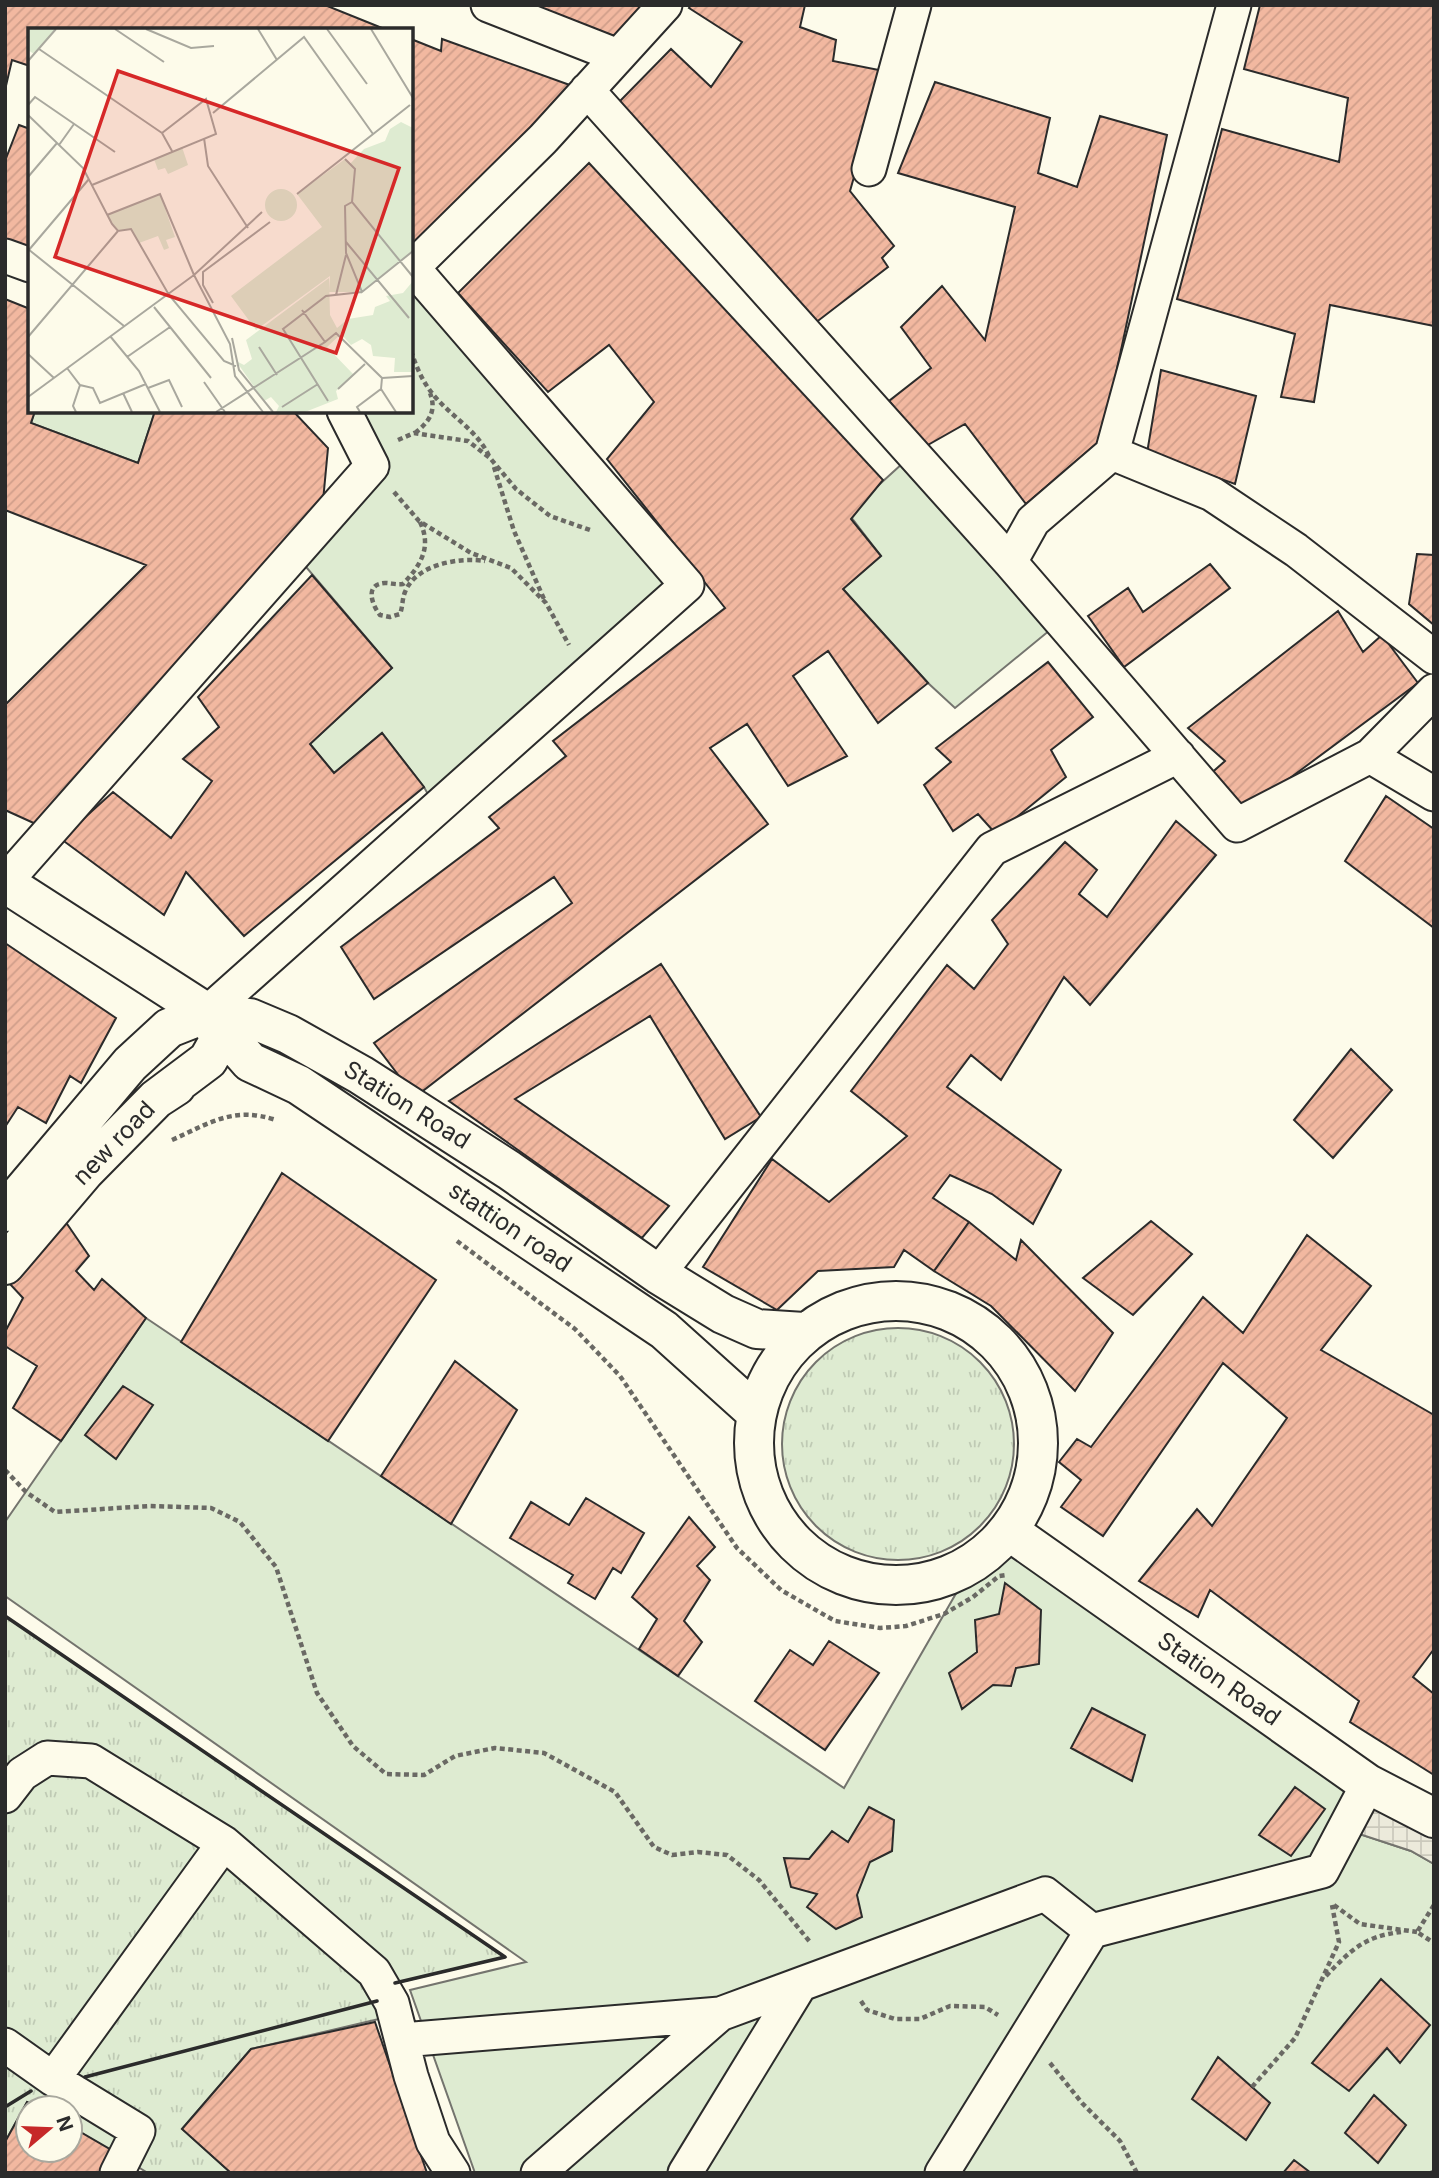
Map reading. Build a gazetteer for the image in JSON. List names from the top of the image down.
{
  "streets": {
    "main road": ["Station Road", "new road", "stattion road"]
  },
  "crossings": [
    ["Station Road", "new road"],
    ["new road", "stattion road"]
  ],
  "north": "right"
}
